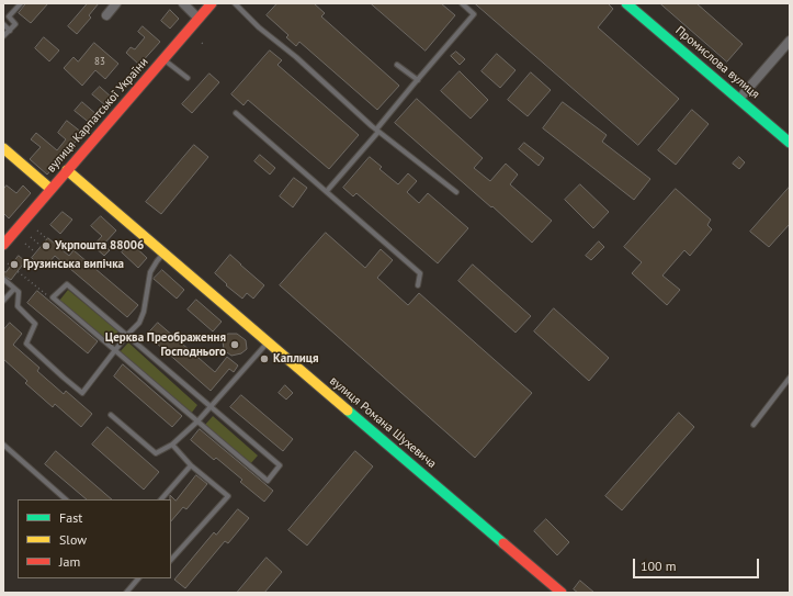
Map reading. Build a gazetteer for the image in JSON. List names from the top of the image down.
{
  "streets": {
    "street": ["Промислова вулиця", "вулиця Карпатської України", "вулиця Романа Шухевича"]
  },
  "crossings": [
    ["вулиця Карпатської України", "вулиця Романа Шухевича"]
  ],
  "places": [
    "Укрпошта 88006",
    "Грузинська випічка",
    "Церква Преображення Господнього",
    "Каплиця"
  ],
  "house_numbers": ["83"],
  "legend": ["Fast", "Slow", "Jam"],
  "scale_bar": "100 m"
}
